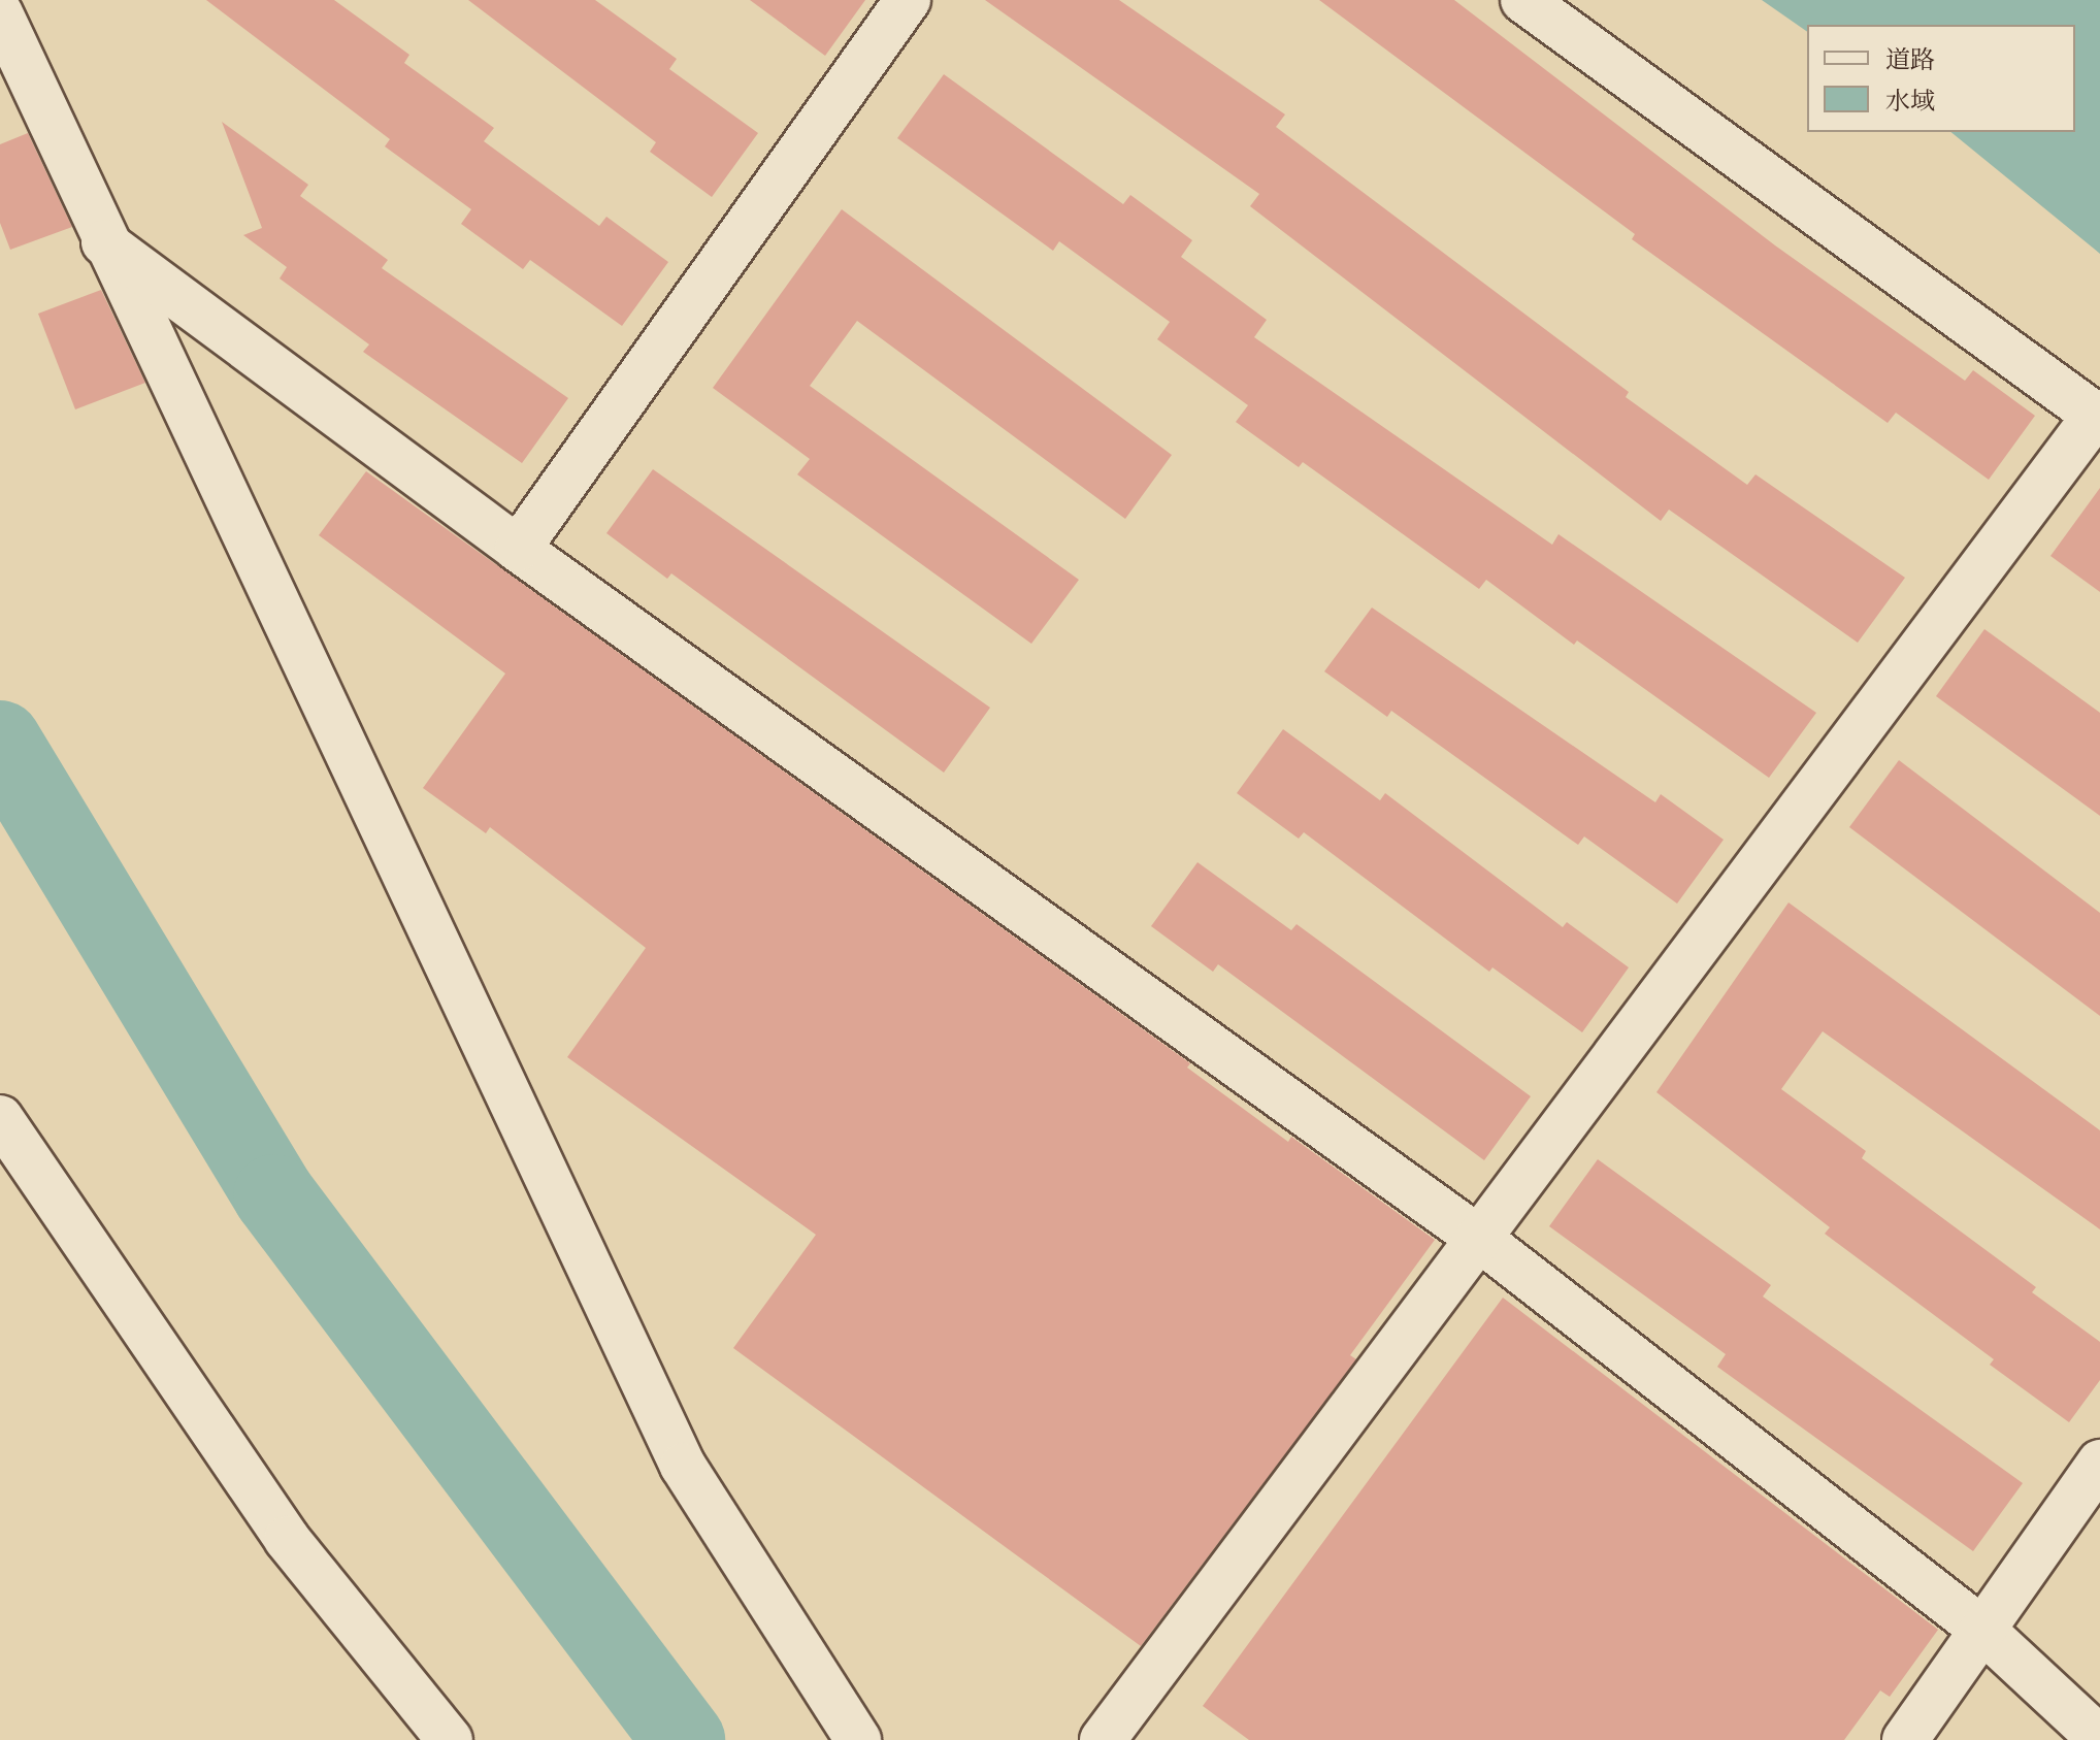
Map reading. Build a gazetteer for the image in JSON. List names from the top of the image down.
{
  "legend": ["道路", "水域"]
}
